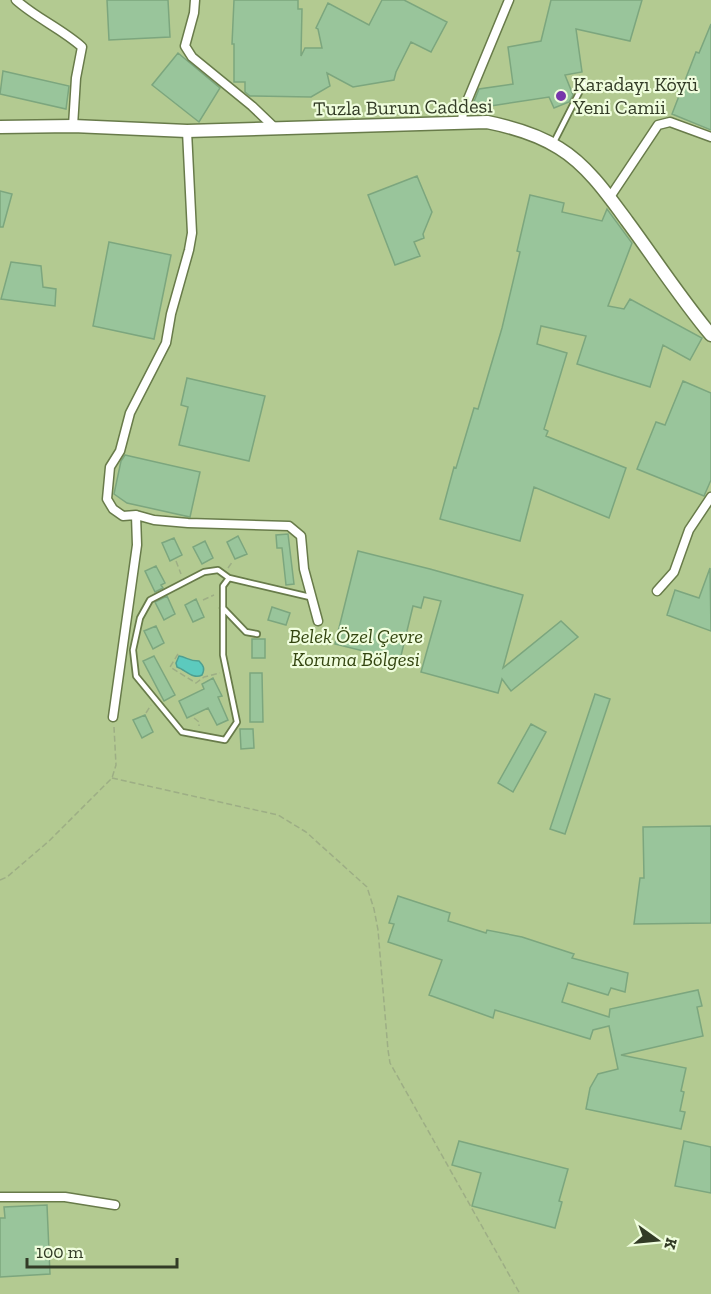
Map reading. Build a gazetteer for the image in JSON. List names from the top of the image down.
{
  "streets": {
    "main road": ["Tuzla Burun Caddesi"]
  },
  "parks": ["Belek Özel Çevre Koruma Bölgesi"],
  "places": ["Karadayı Köyü Yeni Camii"],
  "scale_bar": "100 m",
  "north": "right"
}
